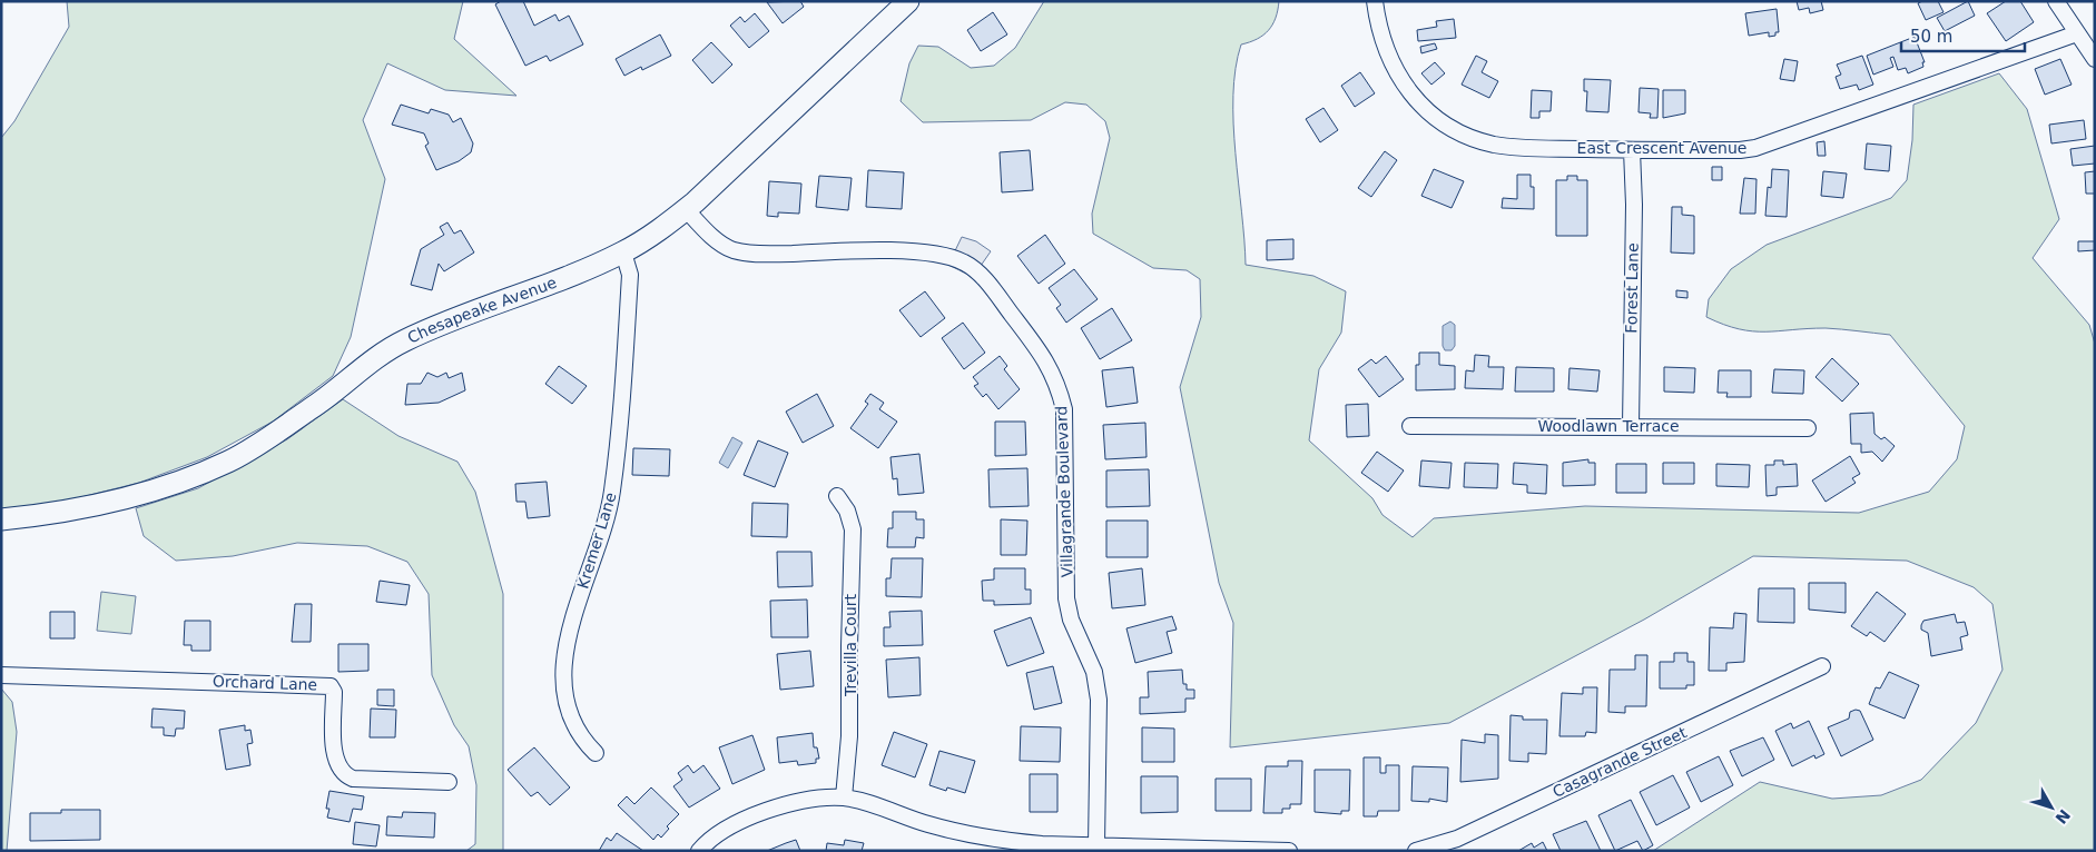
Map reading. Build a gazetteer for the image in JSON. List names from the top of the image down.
{
  "streets": {
    "street": [
      "East Crescent Avenue",
      "Forest Lane",
      "Chesapeake Avenue",
      "Woodlawn Terrace",
      "Villagrande Boulevard",
      "Kremer Lane",
      "Trevilla Court",
      "Orchard Lane",
      "Casagrande Street"
    ]
  },
  "crossings": [
    ["East Crescent Avenue", "Forest Lane"],
    ["Forest Lane", "Woodlawn Terrace"],
    ["Chesapeake Avenue", "Villagrande Boulevard"],
    ["Chesapeake Avenue", "Kremer Lane"]
  ],
  "scale_bar": "50 m",
  "north": "bottom right"
}
